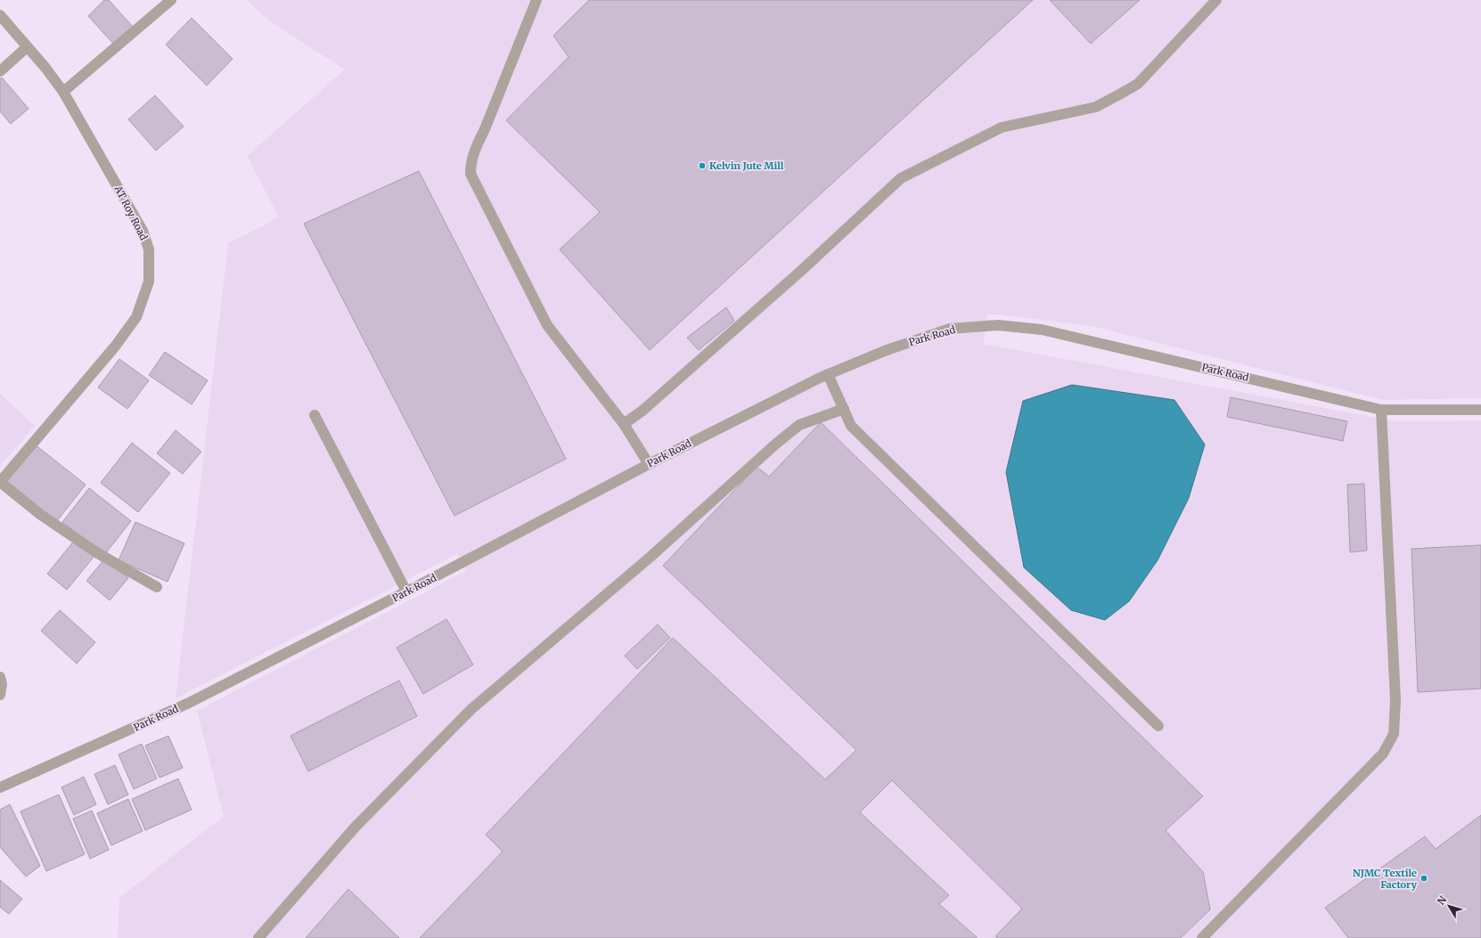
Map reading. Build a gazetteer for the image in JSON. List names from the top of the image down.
{
  "streets": {
    "street": ["AT Roy Road", "Park Road"]
  },
  "places": ["Kelvin Jute Mill", "NJMC Textile Factory"],
  "north": "top left"
}
